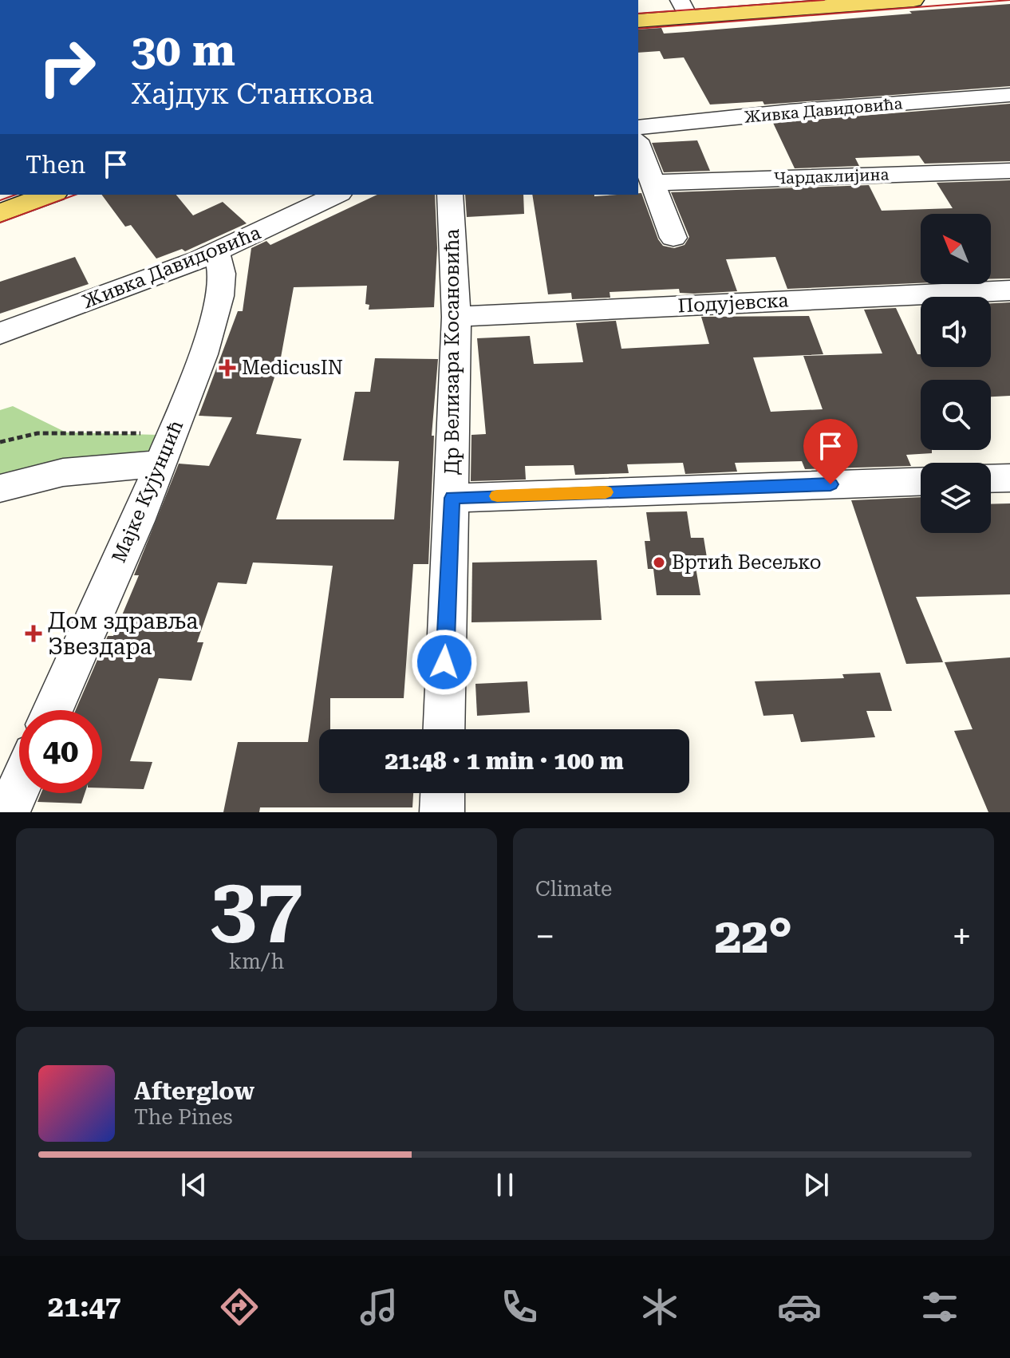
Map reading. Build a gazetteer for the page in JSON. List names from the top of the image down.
{
  "streets": {
    "street": [
      "Живка Давидовића",
      "Чардаклијина",
      "Подујевска",
      "Др Велизара Косановића",
      "Мајке Кујунџић"
    ]
  },
  "crossings": [
    ["Живка Давидовића", "Мајке Кујунџић"],
    ["Подујевска", "Др Велизара Косановића"]
  ],
  "places": {
    "health": ["MedicusIN", "Дом здравља Звездара"],
    "other": ["Вртић Весељко"]
  },
  "north": "top left",
  "page": {
    "turn": ["30 m", "Хајдук Станкова"],
    "then": "Then",
    "limit": "40",
    "trip": "21:48 · 1 min · 100 m",
    "tile": [
      ["37", "km/h"],
      "Climate"
    ],
    "heat": ["−", "22°", "+"],
    "song": ["Afterglow", "The Pines"],
    "tabs": "21:47"
  }
}
